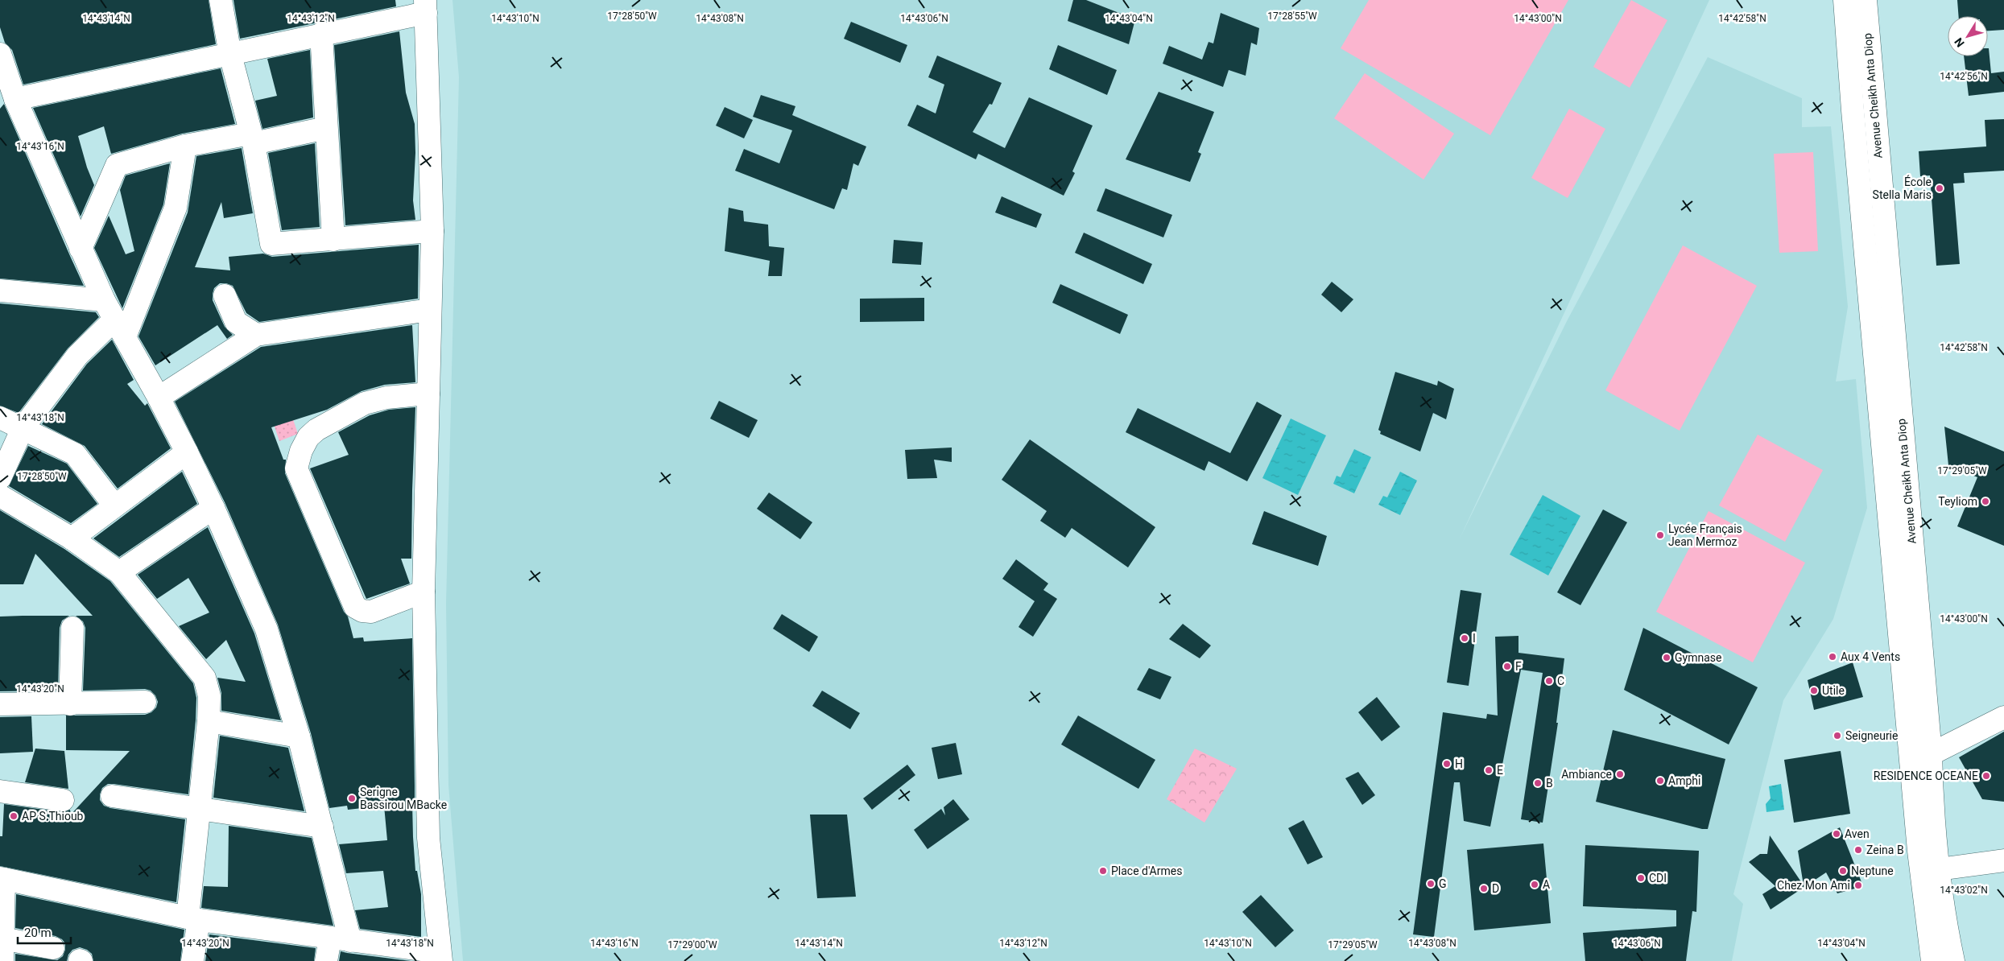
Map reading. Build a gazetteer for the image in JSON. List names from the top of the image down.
{
  "streets": {
    "street": ["Avenue Cheikh Anta Diop"]
  },
  "places": [
    "École Stella Maris",
    "Teyliom",
    "Lycée Français Jean Mermoz",
    "I",
    "Aux 4 Vents",
    "Gymnase",
    "F",
    "C",
    "Utile",
    "Seigneurie",
    "H",
    "E",
    "Ambiance",
    "RESIDENCE OCEANE",
    "Amphi",
    "B",
    "Serigne Bassirou MBacke",
    "AP S.Thioub",
    "Aven",
    "Zeina B",
    "Place d'Armes",
    "Neptune",
    "CDI",
    "G",
    "A",
    "Chez Mon Ami",
    "D"
  ],
  "scale_bar": "20 m",
  "north": "bottom left",
  "coordinates": [
    "17°28'50\"W",
    "17°28'55\"W",
    "14°43'14\"N",
    "14°43'12\"N",
    "14°43'10\"N",
    "14°43'08\"N",
    "14°43'06\"N",
    "14°43'04\"N",
    "14°43'00\"N",
    "14°42'58\"N",
    "14°42'56\"N",
    "14°43'16\"N",
    "14°43'18\"N",
    "17°29'05\"W",
    "14°43'20\"N",
    "14°43'02\"N",
    "17°29'00\"W"
  ]
}
